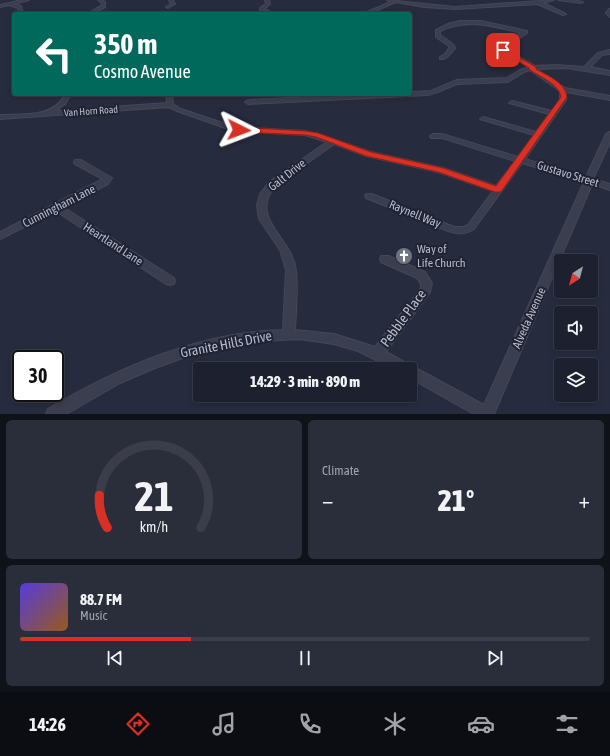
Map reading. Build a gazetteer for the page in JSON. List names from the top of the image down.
{
  "streets": {
    "street": [
      "Van Horn Road",
      "Gustavo Street",
      "Galt Drive",
      "Cunningham Lane",
      "Raynell Way",
      "Heartland Lane",
      "Pebble Place",
      "Alveda Avenue",
      "Granite Hills Drive"
    ]
  },
  "crossings": [
    ["Gustavo Street", "Alveda Avenue"],
    ["Galt Drive", "Granite Hills Drive"],
    ["Cunningham Lane", "Heartland Lane"],
    ["Pebble Place", "Granite Hills Drive"]
  ],
  "places": {
    "church": ["Way of Life Church"]
  },
  "north": "bottom left",
  "page": {
    "turn": ["350 m", "Cosmo Avenue"],
    "limit": "30",
    "trip": "14:29 · 3 min · 890 m",
    "tile": "Climate",
    "heat": ["−", "21°", "+"],
    "song": ["88.7 FM", "Music"],
    "tabs": "14:26",
    "gauge": ["21", "km/h"]
  }
}
